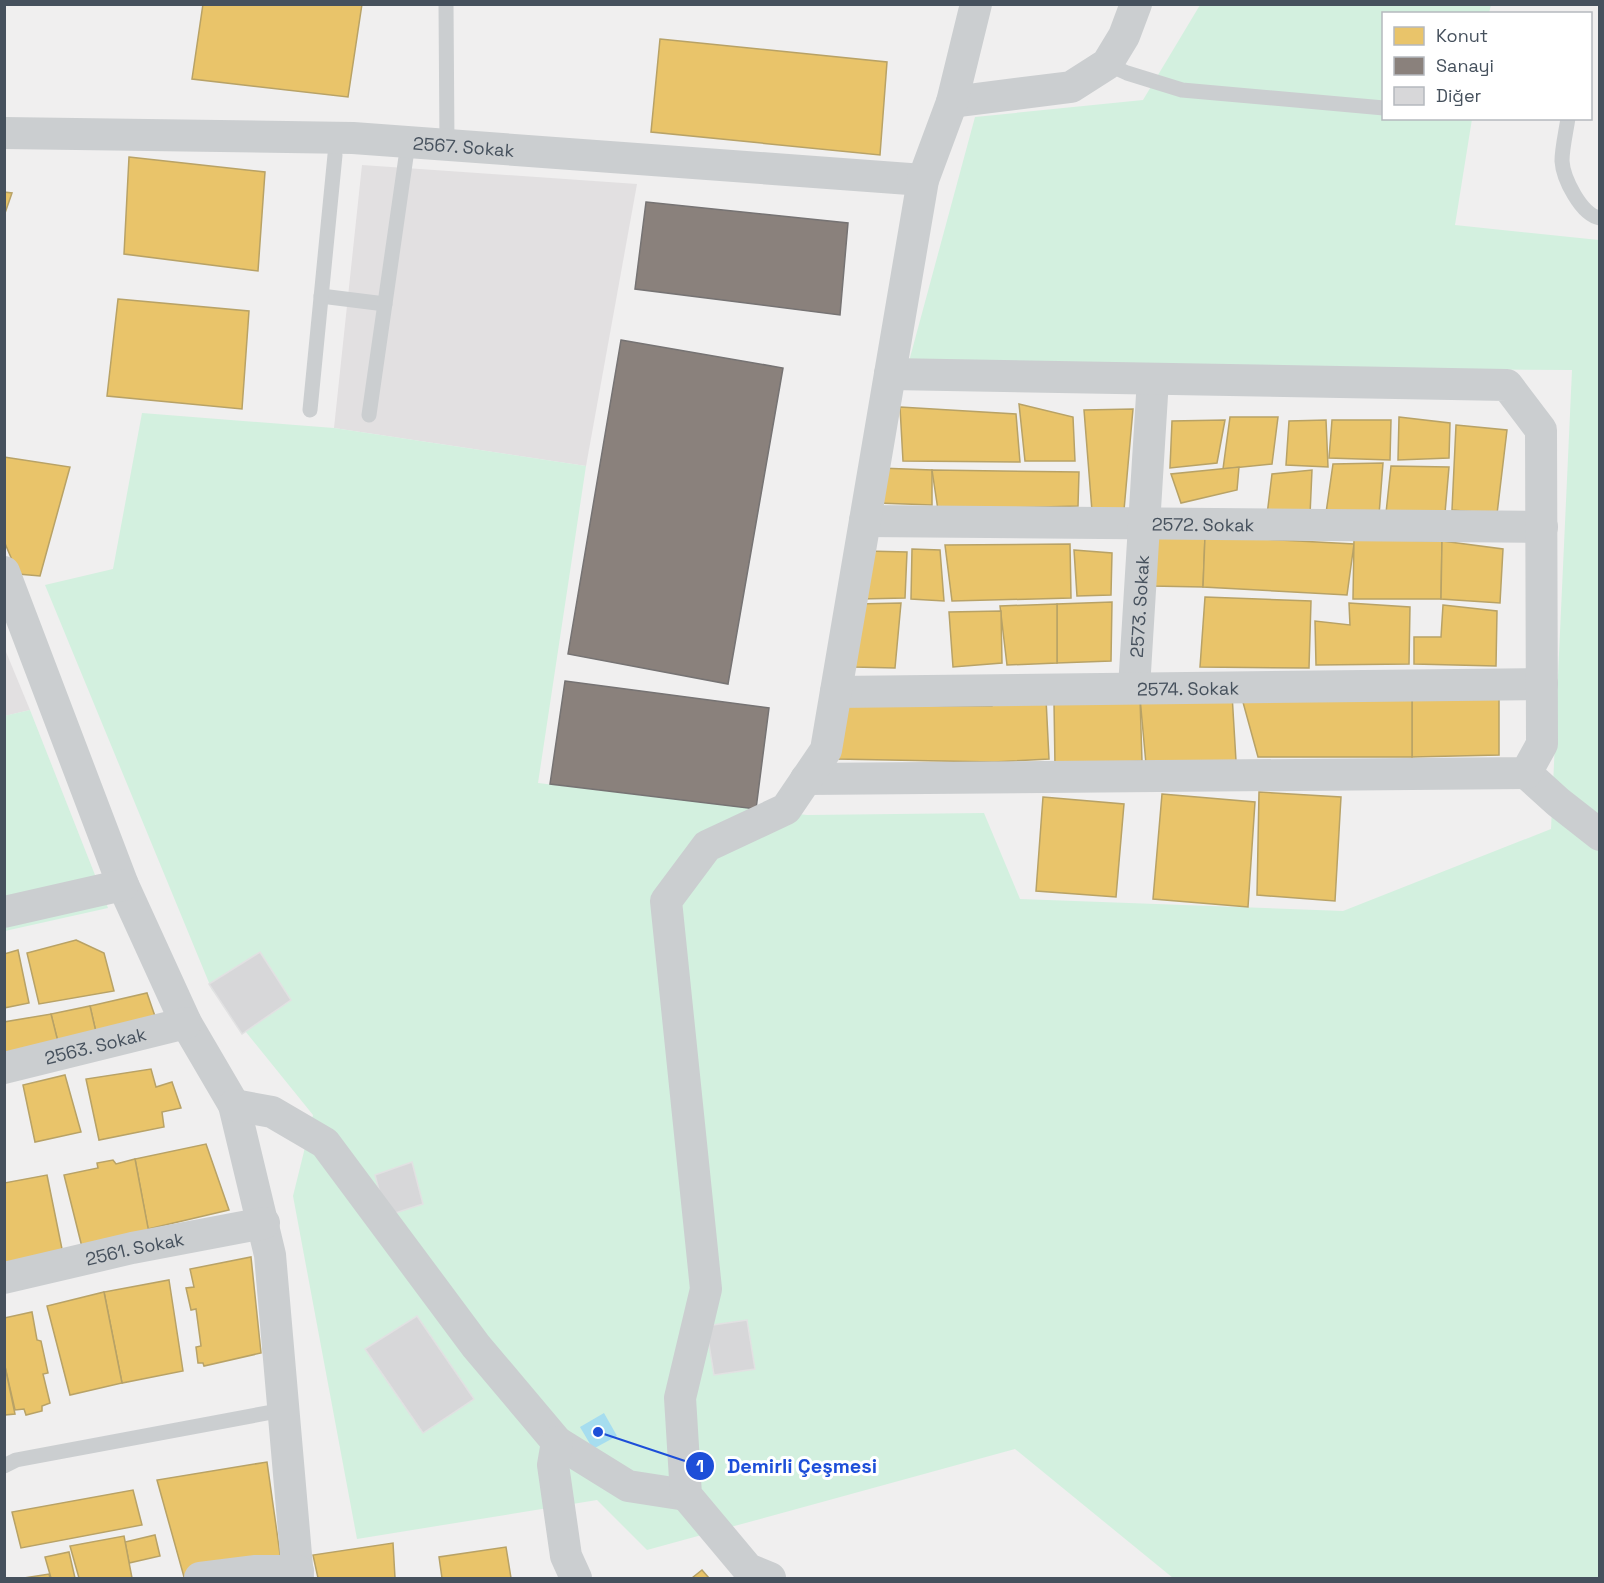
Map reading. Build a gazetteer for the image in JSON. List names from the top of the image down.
{
  "streets": {
    "street": [
      "2567. Sokak",
      "2572. Sokak",
      "2573. Sokak",
      "2574. Sokak",
      "2563. Sokak",
      "2561. Sokak"
    ]
  },
  "crossings": [
    ["2572. Sokak", "2573. Sokak"],
    ["2573. Sokak", "2574. Sokak"]
  ],
  "places": ["Demirli Çeşmesi"],
  "legend": ["Konut", "Sanayi", "Diğer"]
}
